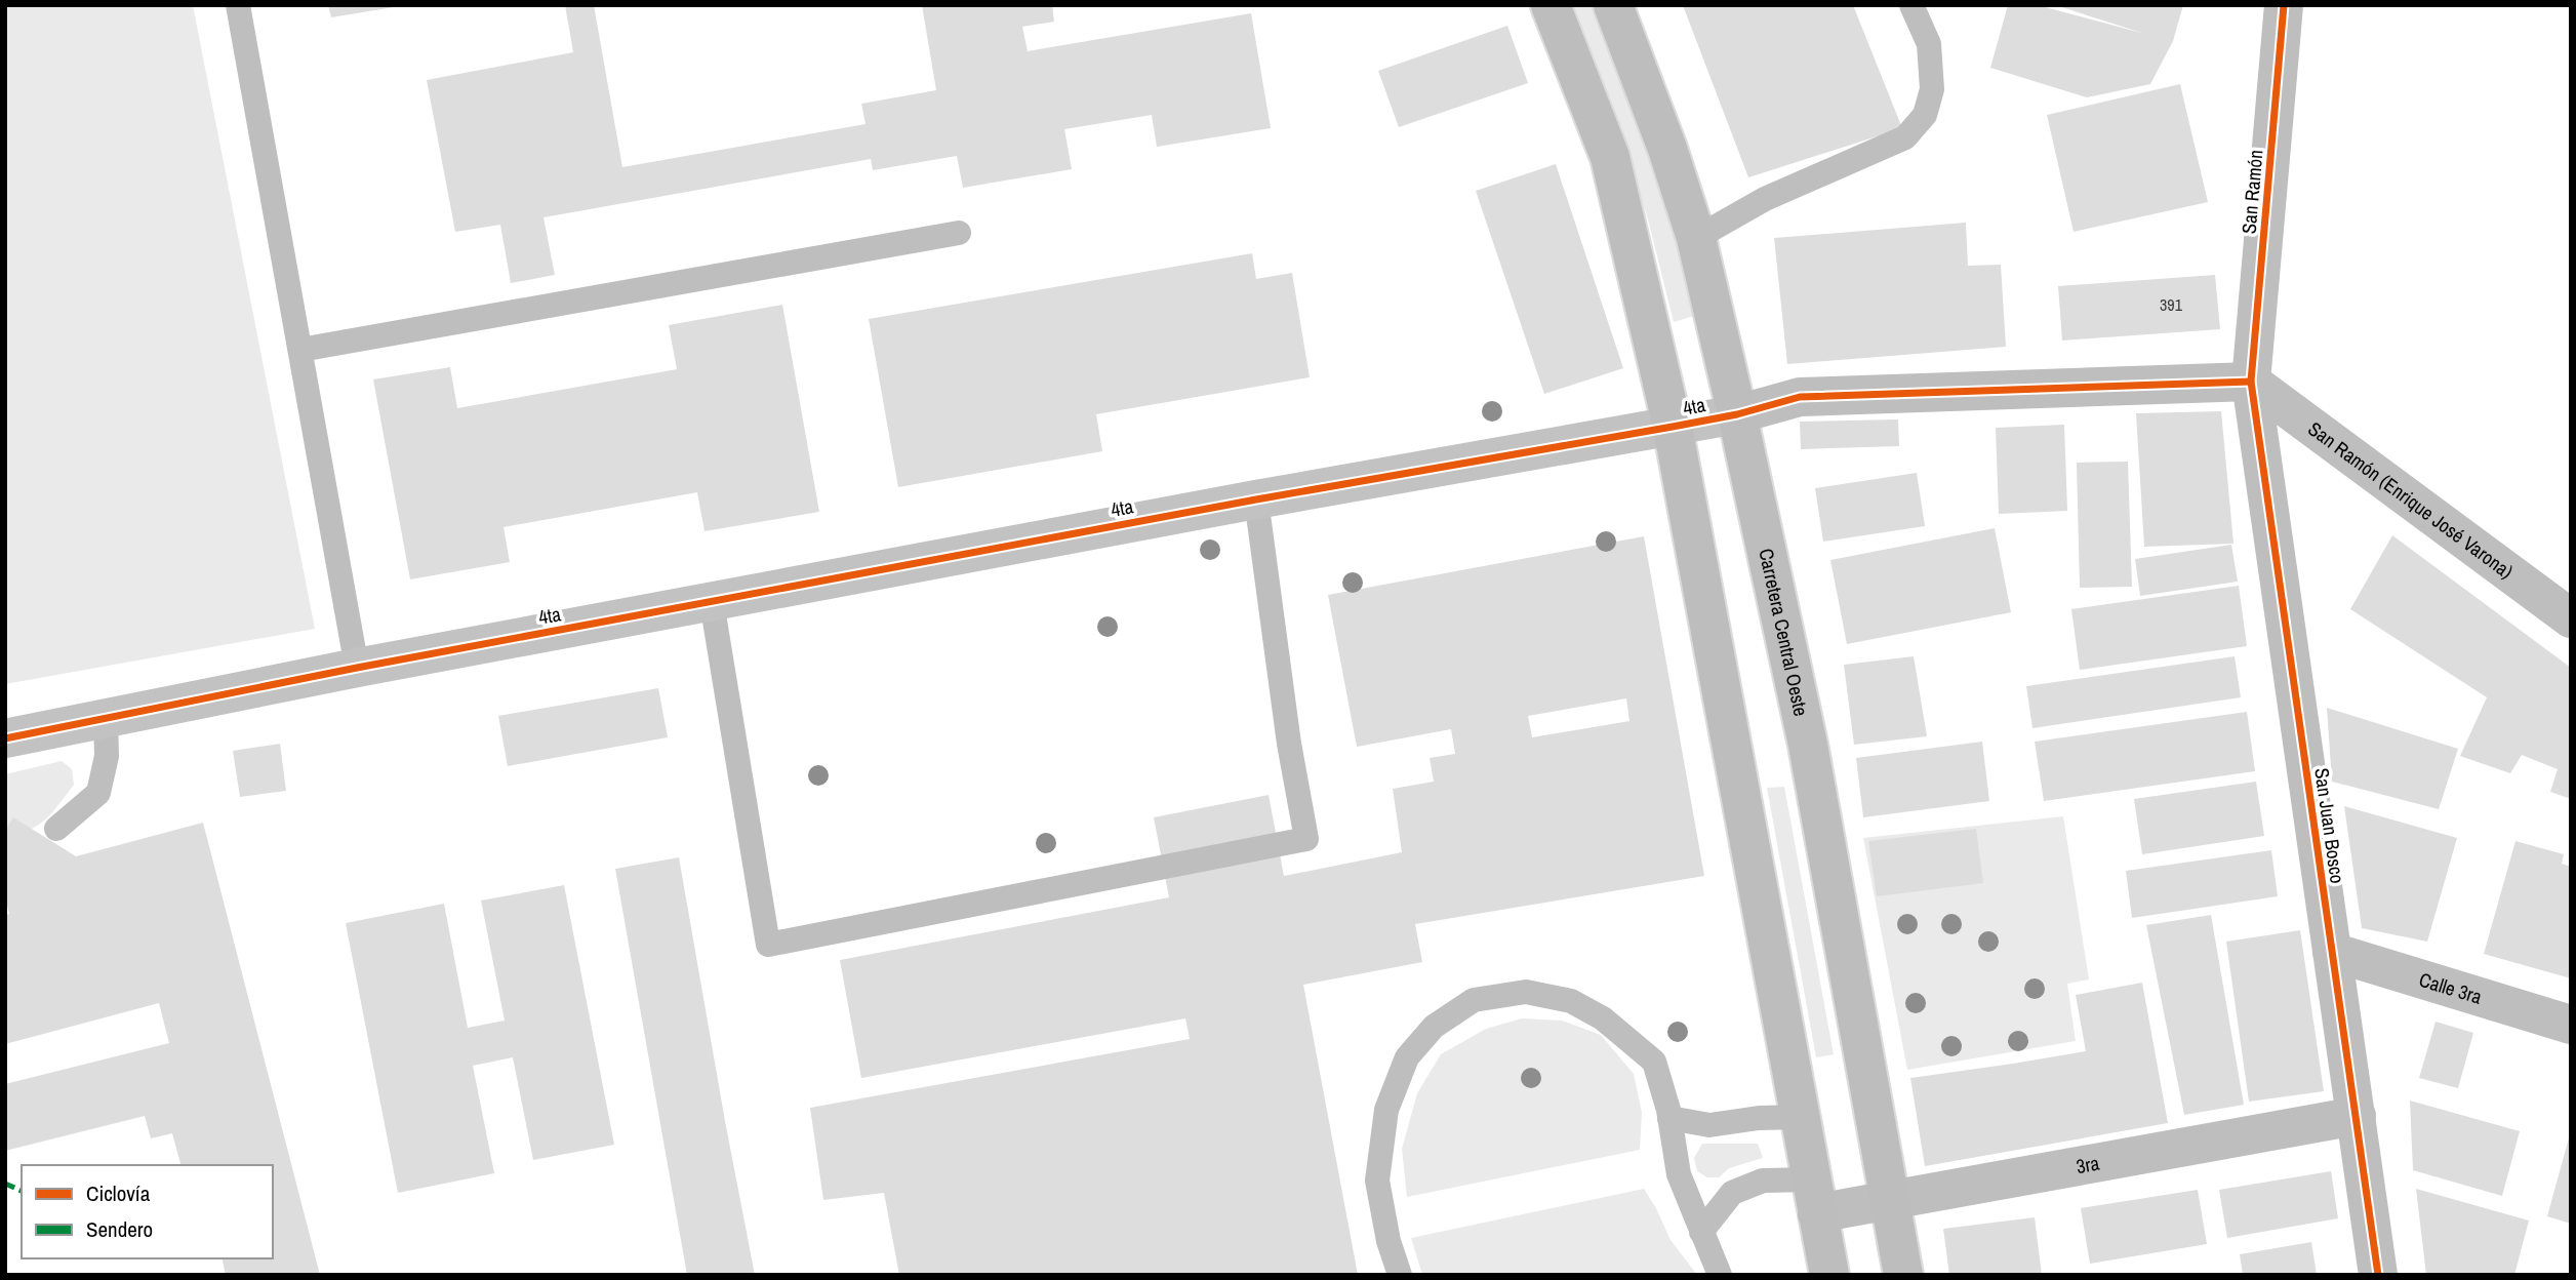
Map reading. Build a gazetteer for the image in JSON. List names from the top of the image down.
{
  "streets": {
    "main road": ["Carretera Central Oeste"],
    "street": [
      "San Ramón",
      "4ta",
      "San Ramón (Enrique José Varona)",
      "San Juan Bosco",
      "Calle 3ra",
      "3ra"
    ]
  },
  "crossings": [
    ["San Ramón", "4ta"],
    ["San Ramón", "San Ramón (Enrique José Varona)"],
    ["San Ramón", "San Juan Bosco"],
    ["4ta", "San Ramón (Enrique José Varona)"],
    ["4ta", "Carretera Central Oeste"],
    ["4ta", "San Juan Bosco"],
    ["San Ramón (Enrique José Varona)", "San Juan Bosco"],
    ["Carretera Central Oeste", "3ra"],
    ["San Juan Bosco", "Calle 3ra"],
    ["San Juan Bosco", "3ra"]
  ],
  "house_numbers": ["391"],
  "legend": ["Ciclovía", "Sendero"]
}
